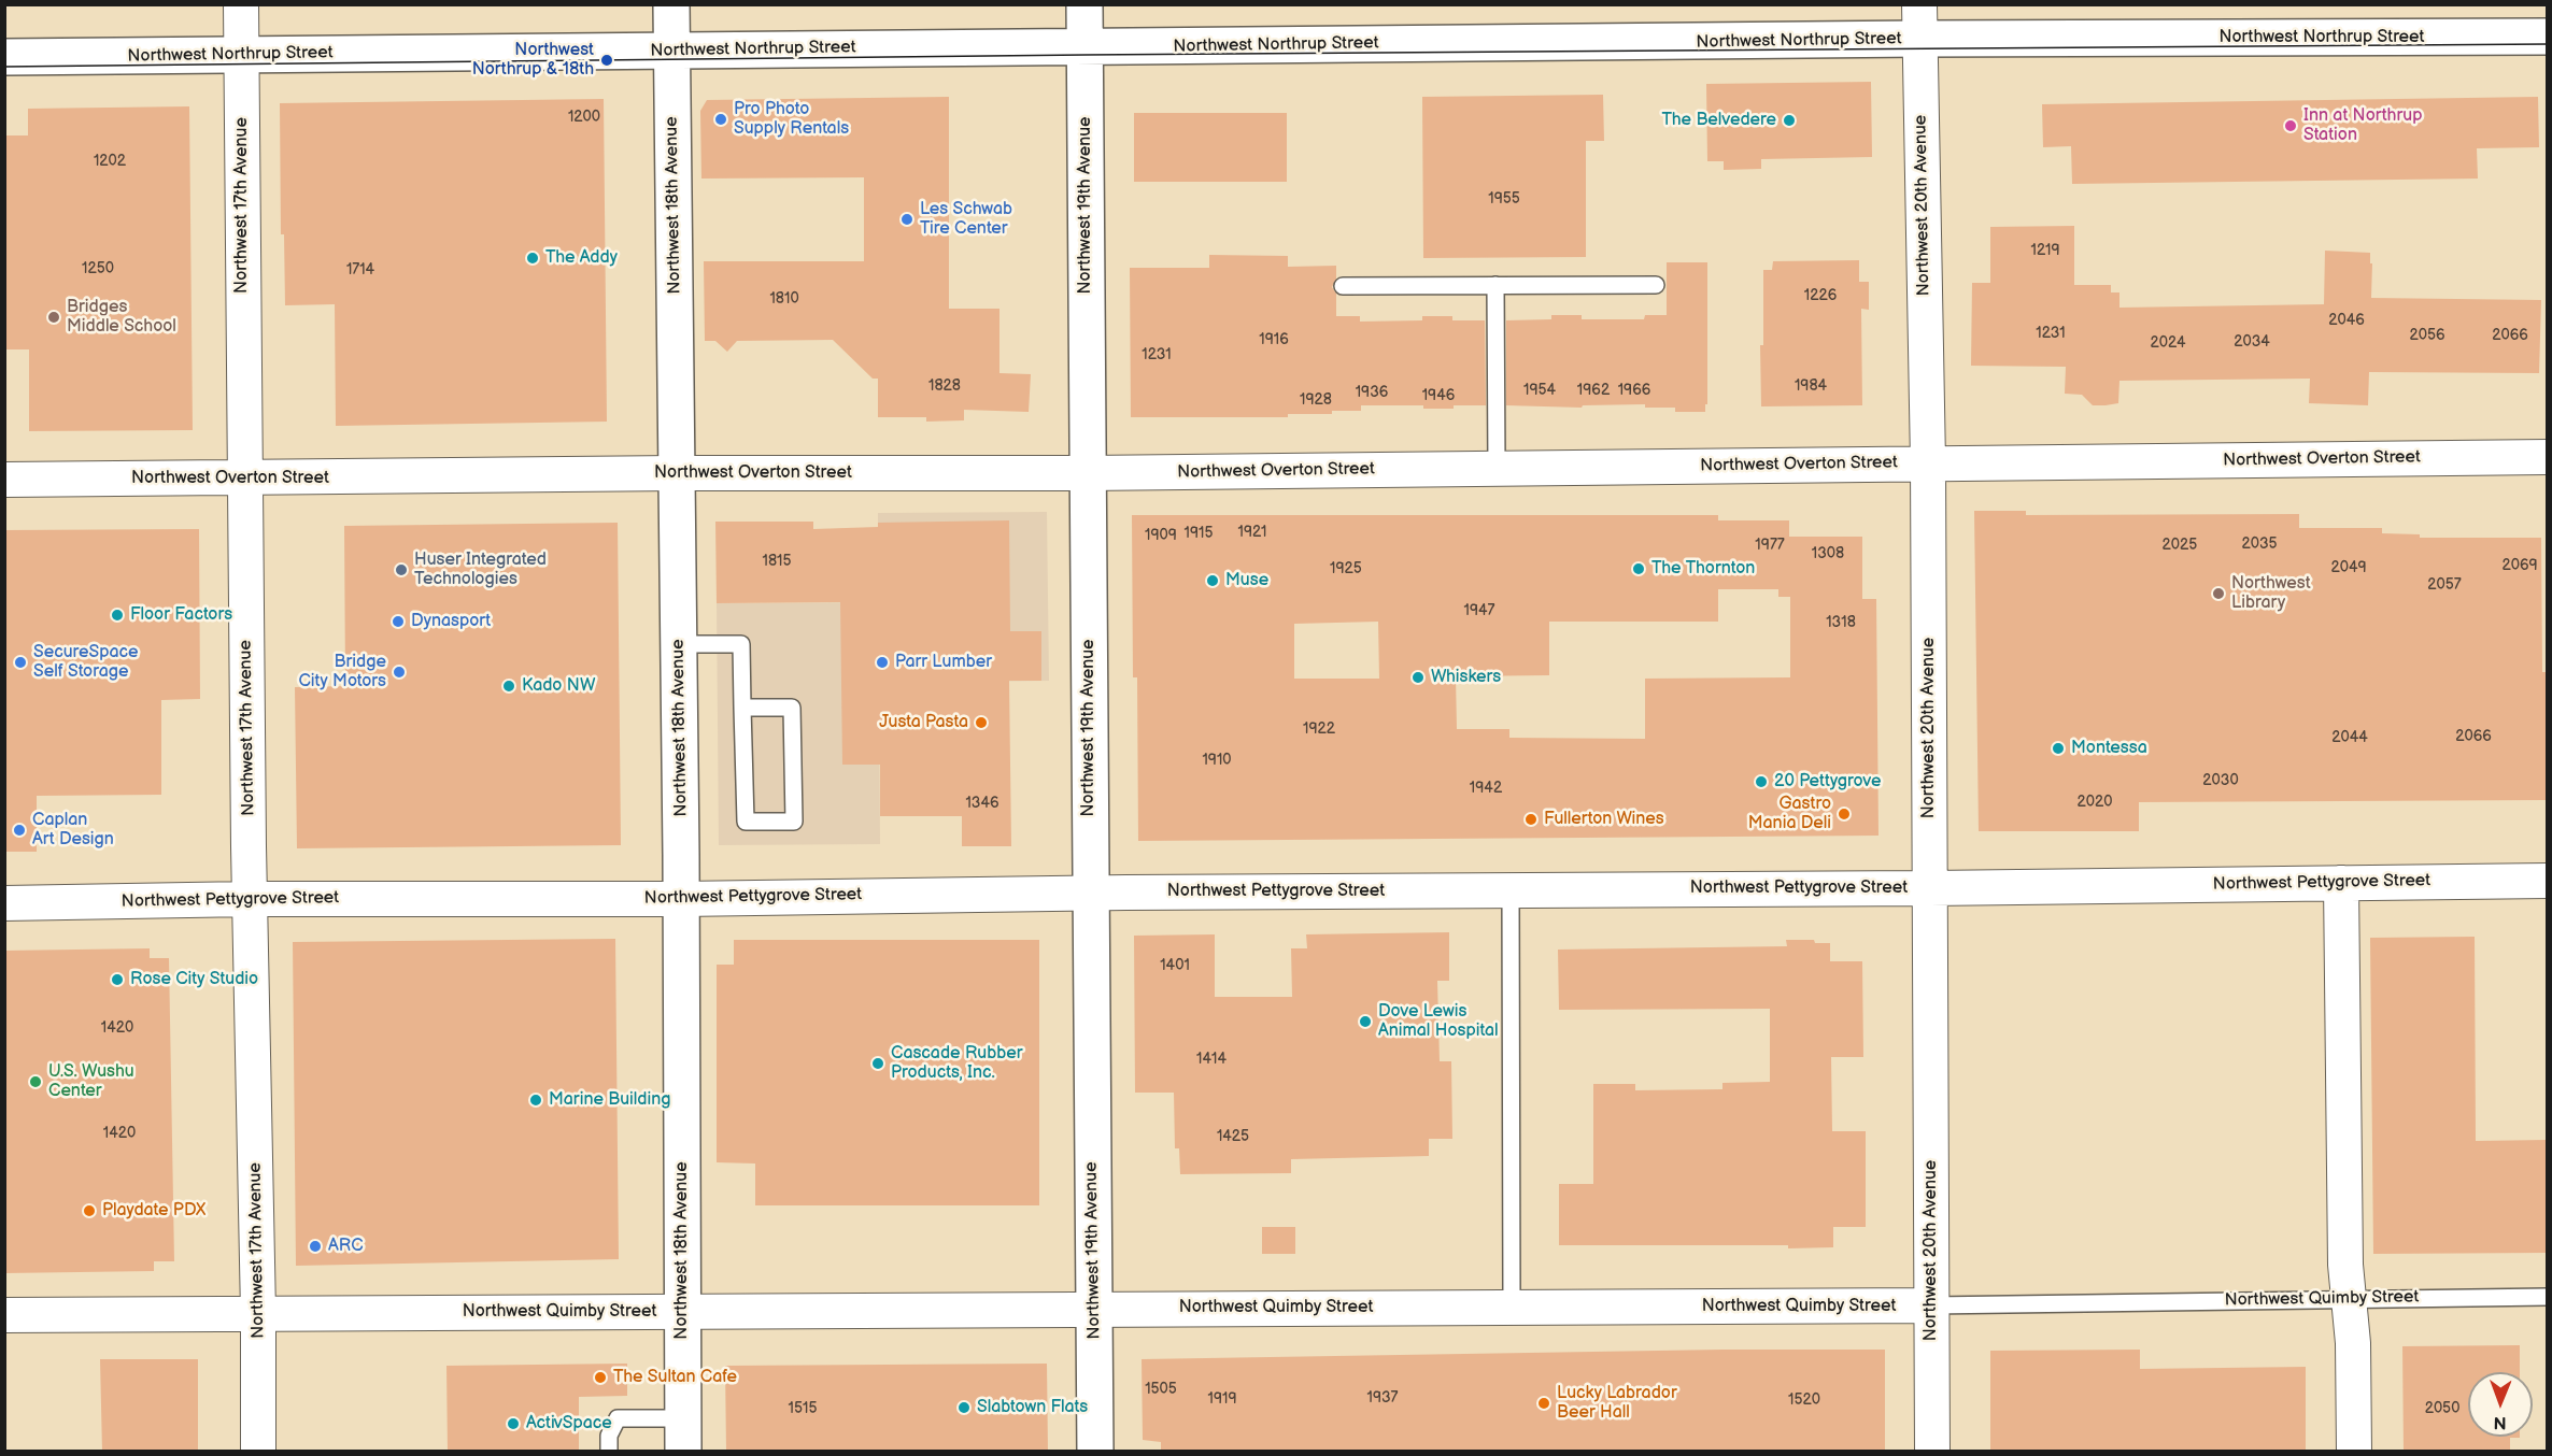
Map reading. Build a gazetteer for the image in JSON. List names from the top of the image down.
{
  "streets": {
    "street": [
      "Northwest Northrup Street",
      "Northwest 17th Avenue",
      "Northwest 18th Avenue",
      "Northwest 19th Avenue",
      "Northwest 20th Avenue",
      "Northwest Overton Street",
      "Northwest Pettygrove Street",
      "Northwest Quimby Street"
    ]
  },
  "crossings": [
    ["Northwest Northrup Street", "Northwest 17th Avenue"],
    ["Northwest Northrup Street", "Northwest 18th Avenue"],
    ["Northwest Northrup Street", "Northwest 19th Avenue"],
    ["Northwest Northrup Street", "Northwest 20th Avenue"],
    ["Northwest 17th Avenue", "Northwest Overton Street"],
    ["Northwest 17th Avenue", "Northwest Pettygrove Street"],
    ["Northwest 17th Avenue", "Northwest Quimby Street"],
    ["Northwest 18th Avenue", "Northwest Overton Street"],
    ["Northwest 18th Avenue", "Northwest Pettygrove Street"],
    ["Northwest 18th Avenue", "Northwest Quimby Street"],
    ["Northwest 19th Avenue", "Northwest Overton Street"],
    ["Northwest 19th Avenue", "Northwest Pettygrove Street"],
    ["Northwest 19th Avenue", "Northwest Quimby Street"],
    ["Northwest 20th Avenue", "Northwest Overton Street"],
    ["Northwest 20th Avenue", "Northwest Pettygrove Street"],
    ["Northwest 20th Avenue", "Northwest Quimby Street"]
  ],
  "places": [
    "Northwest Northrup & 18th",
    "Pro Photo Supply Rentals",
    "The Belvedere",
    "Inn at Northrup Station",
    "Les Schwab Tire Center",
    "The Addy",
    "Bridges Middle School",
    "The Thornton",
    "Huser Integrated Technologies",
    "Muse",
    "Northwest Library",
    "Floor Factors",
    "Dynasport",
    "SecureSpace Self Storage",
    "Parr Lumber",
    "Bridge City Motors",
    "Whiskers",
    "Kado NW",
    "Justa Pasta",
    "Montessa",
    "20 Pettygrove",
    "Gastro Mania Deli",
    "Fullerton Wines",
    "Caplan Art Design",
    "Rose City Studio",
    "Dove Lewis Animal Hospital",
    "Cascade Rubber Products, Inc.",
    "U.S. Wushu Center",
    "Marine Building",
    "Playdate PDX",
    "ARC",
    "The Sultan Cafe",
    "Lucky Labrador Beer Hall",
    "Slabtown Flats",
    "ActivSpace"
  ],
  "house_numbers": [
    "1200",
    "1202",
    "1955",
    "1219",
    "1250",
    "1714",
    "1226",
    "1810",
    "2046",
    "1231",
    "2056",
    "2066",
    "1916",
    "2034",
    "2024",
    "1231",
    "1828",
    "1984",
    "1954",
    "1962",
    "1966",
    "1936",
    "1946",
    "1928",
    "1921",
    "1915",
    "1909",
    "2035",
    "1977",
    "2025",
    "1308",
    "1815",
    "2069",
    "2049",
    "1925",
    "2057",
    "1947",
    "1318",
    "1922",
    "2066",
    "2044",
    "1910",
    "2030",
    "1942",
    "2020",
    "1346",
    "1401",
    "1420",
    "1414",
    "1420",
    "1425",
    "1505",
    "1937",
    "1919",
    "1520",
    "1515",
    "2050"
  ],
  "north": "bottom"
}
